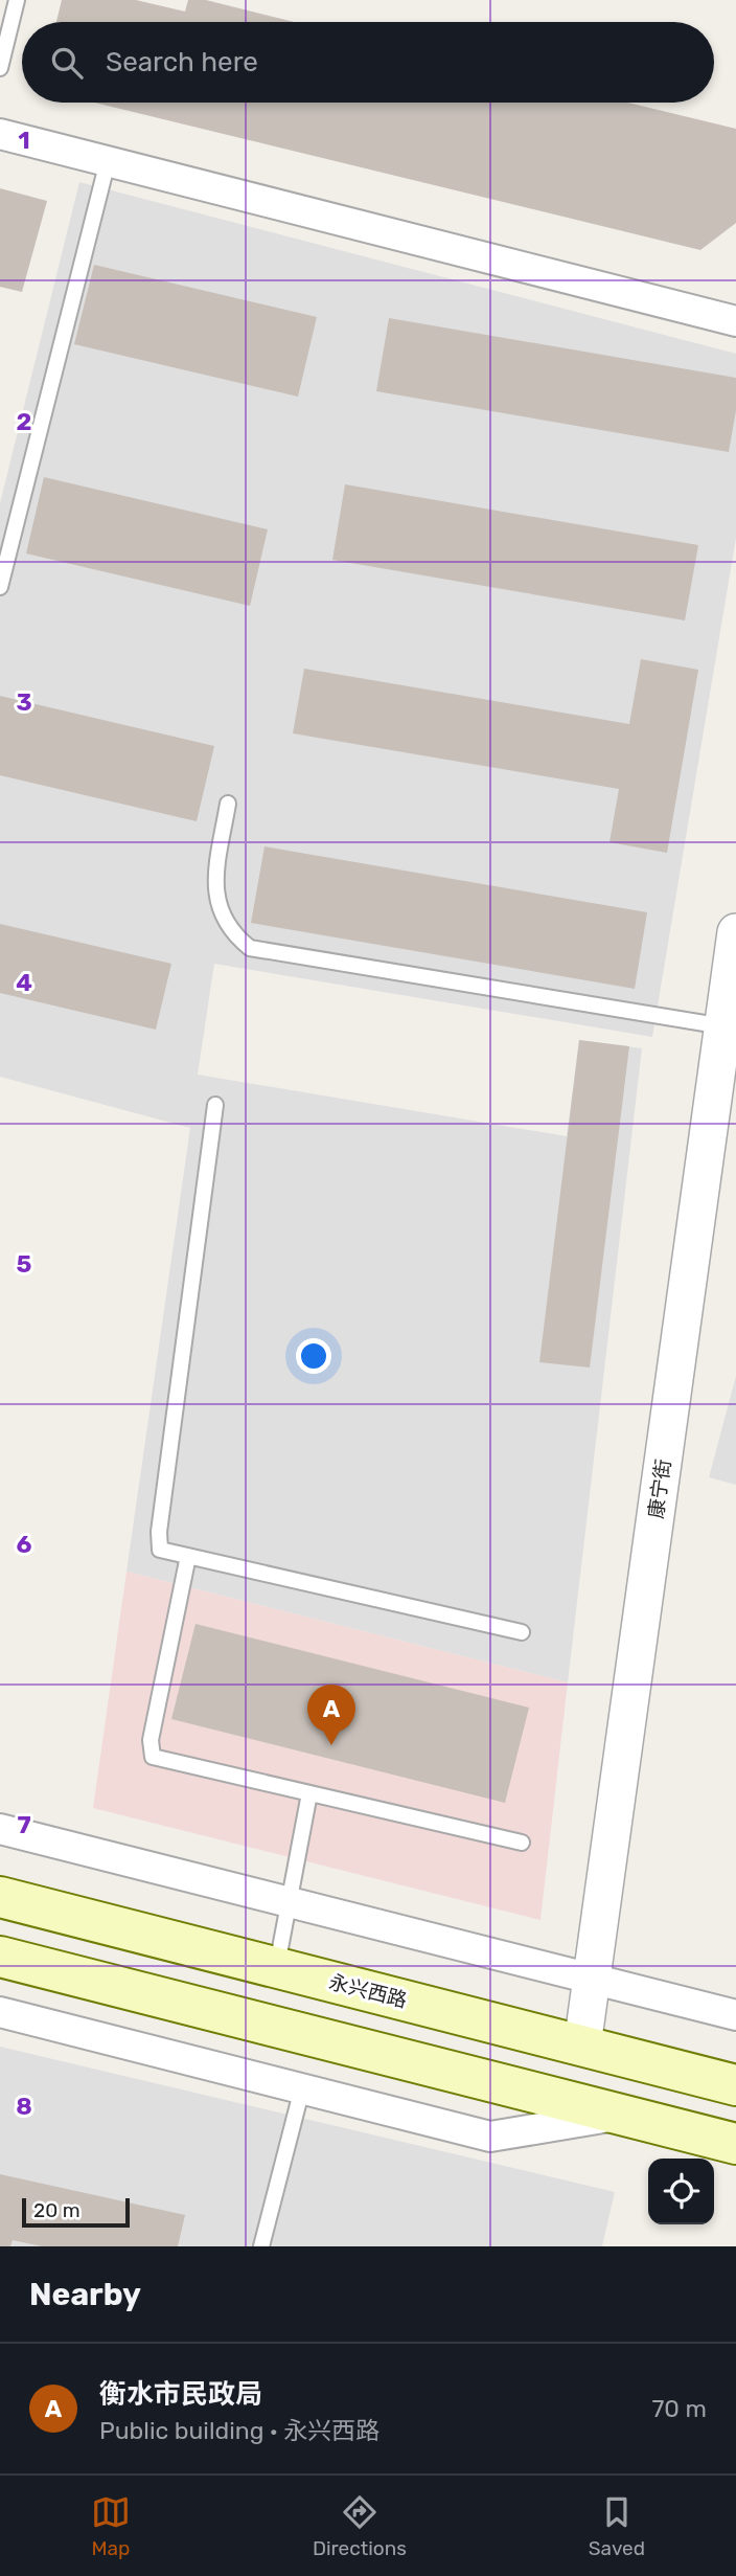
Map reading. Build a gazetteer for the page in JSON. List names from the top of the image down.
{
  "streets": {
    "main road": ["永兴西路"],
    "street": ["康宁街"]
  },
  "crossings": [
    ["康宁街", "永兴西路"]
  ],
  "scale_bar": "20 m",
  "page": {
    "search": "Search here",
    "pins": "A",
    "scale": "20 m",
    "heading": "Nearby",
    "list": [
      {
        "mark": "A",
        "name": "衡水市民政局",
        "note": "Public building · 永兴西路",
        "value": "70 m"
      }
    ],
    "nav": ["Map", "Directions", "Saved"]
  },
  "grid": {
    "rows": [
      "1",
      "2",
      "3",
      "4",
      "5",
      "6",
      "7",
      "8"
    ]
  }
}
